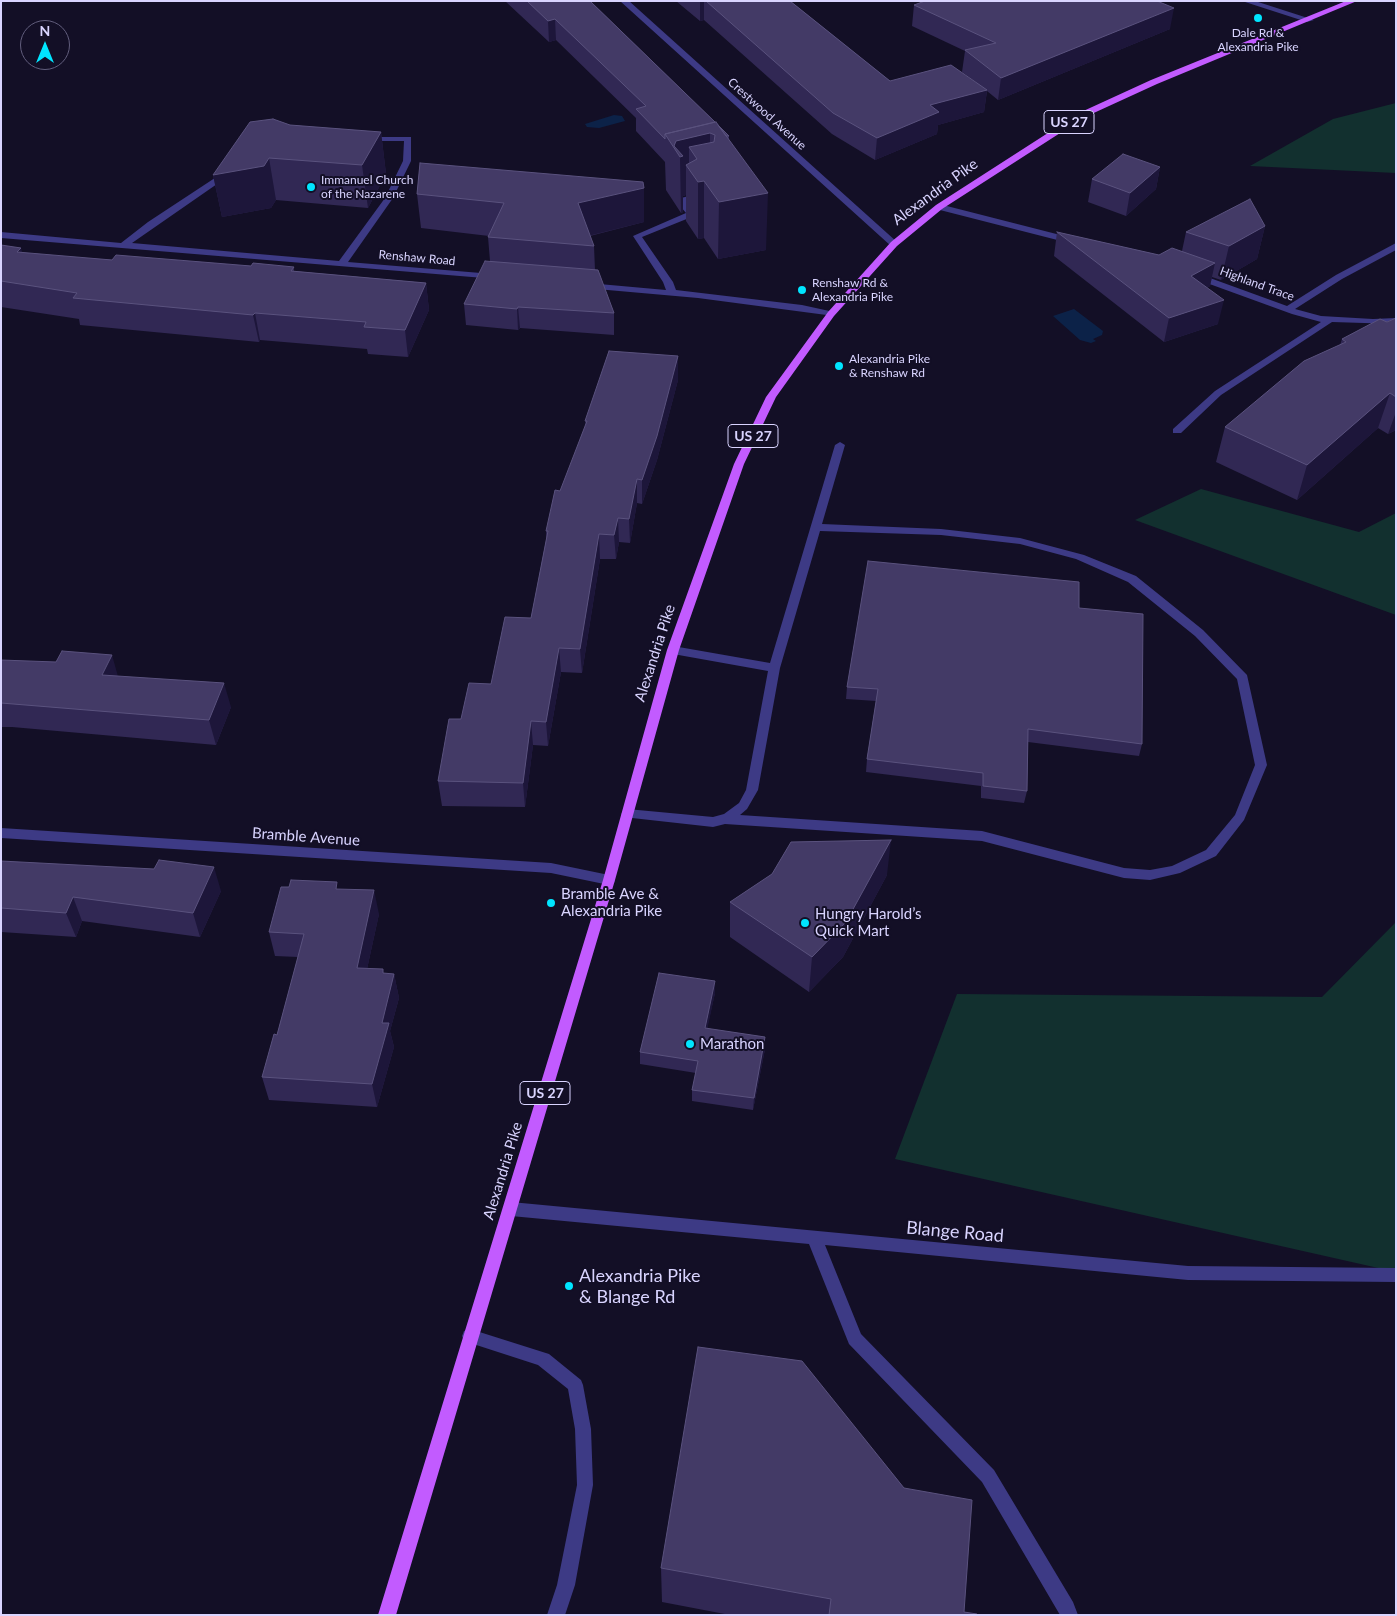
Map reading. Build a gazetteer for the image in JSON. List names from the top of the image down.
{
  "streets": {
    "main road": ["US 27", "Alexandria Pike"],
    "street": [
      "Crestwood Avenue",
      "Renshaw Road",
      "Highland Trace",
      "Bramble Avenue",
      "Blange Road"
    ]
  },
  "crossings": [
    ["Crestwood Avenue", "Alexandria Pike"],
    ["Alexandria Pike", "Bramble Avenue"],
    ["Alexandria Pike", "Blange Road"]
  ],
  "places": [
    "Dale Rd & Alexandria Pike",
    "Immanuel Church of the Nazarene",
    "Renshaw Rd & Alexandria Pike",
    "Alexandria Pike & Renshaw Rd",
    "Bramble Ave & Alexandria Pike",
    "Hungry Harold’s Quick Mart",
    "Marathon",
    "Alexandria Pike & Blange Rd"
  ],
  "north": "top"
}
